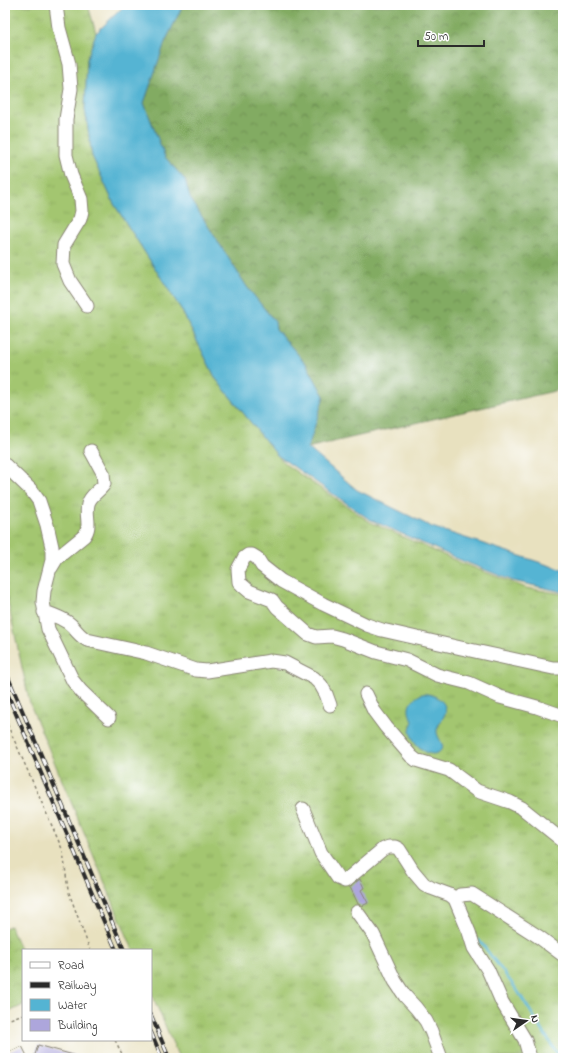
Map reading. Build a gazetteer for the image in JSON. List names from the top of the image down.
{
  "legend": [
    "Road",
    "Railway",
    "Water",
    "Building"
  ],
  "scale_bar": "50 m",
  "north": "right"
}
